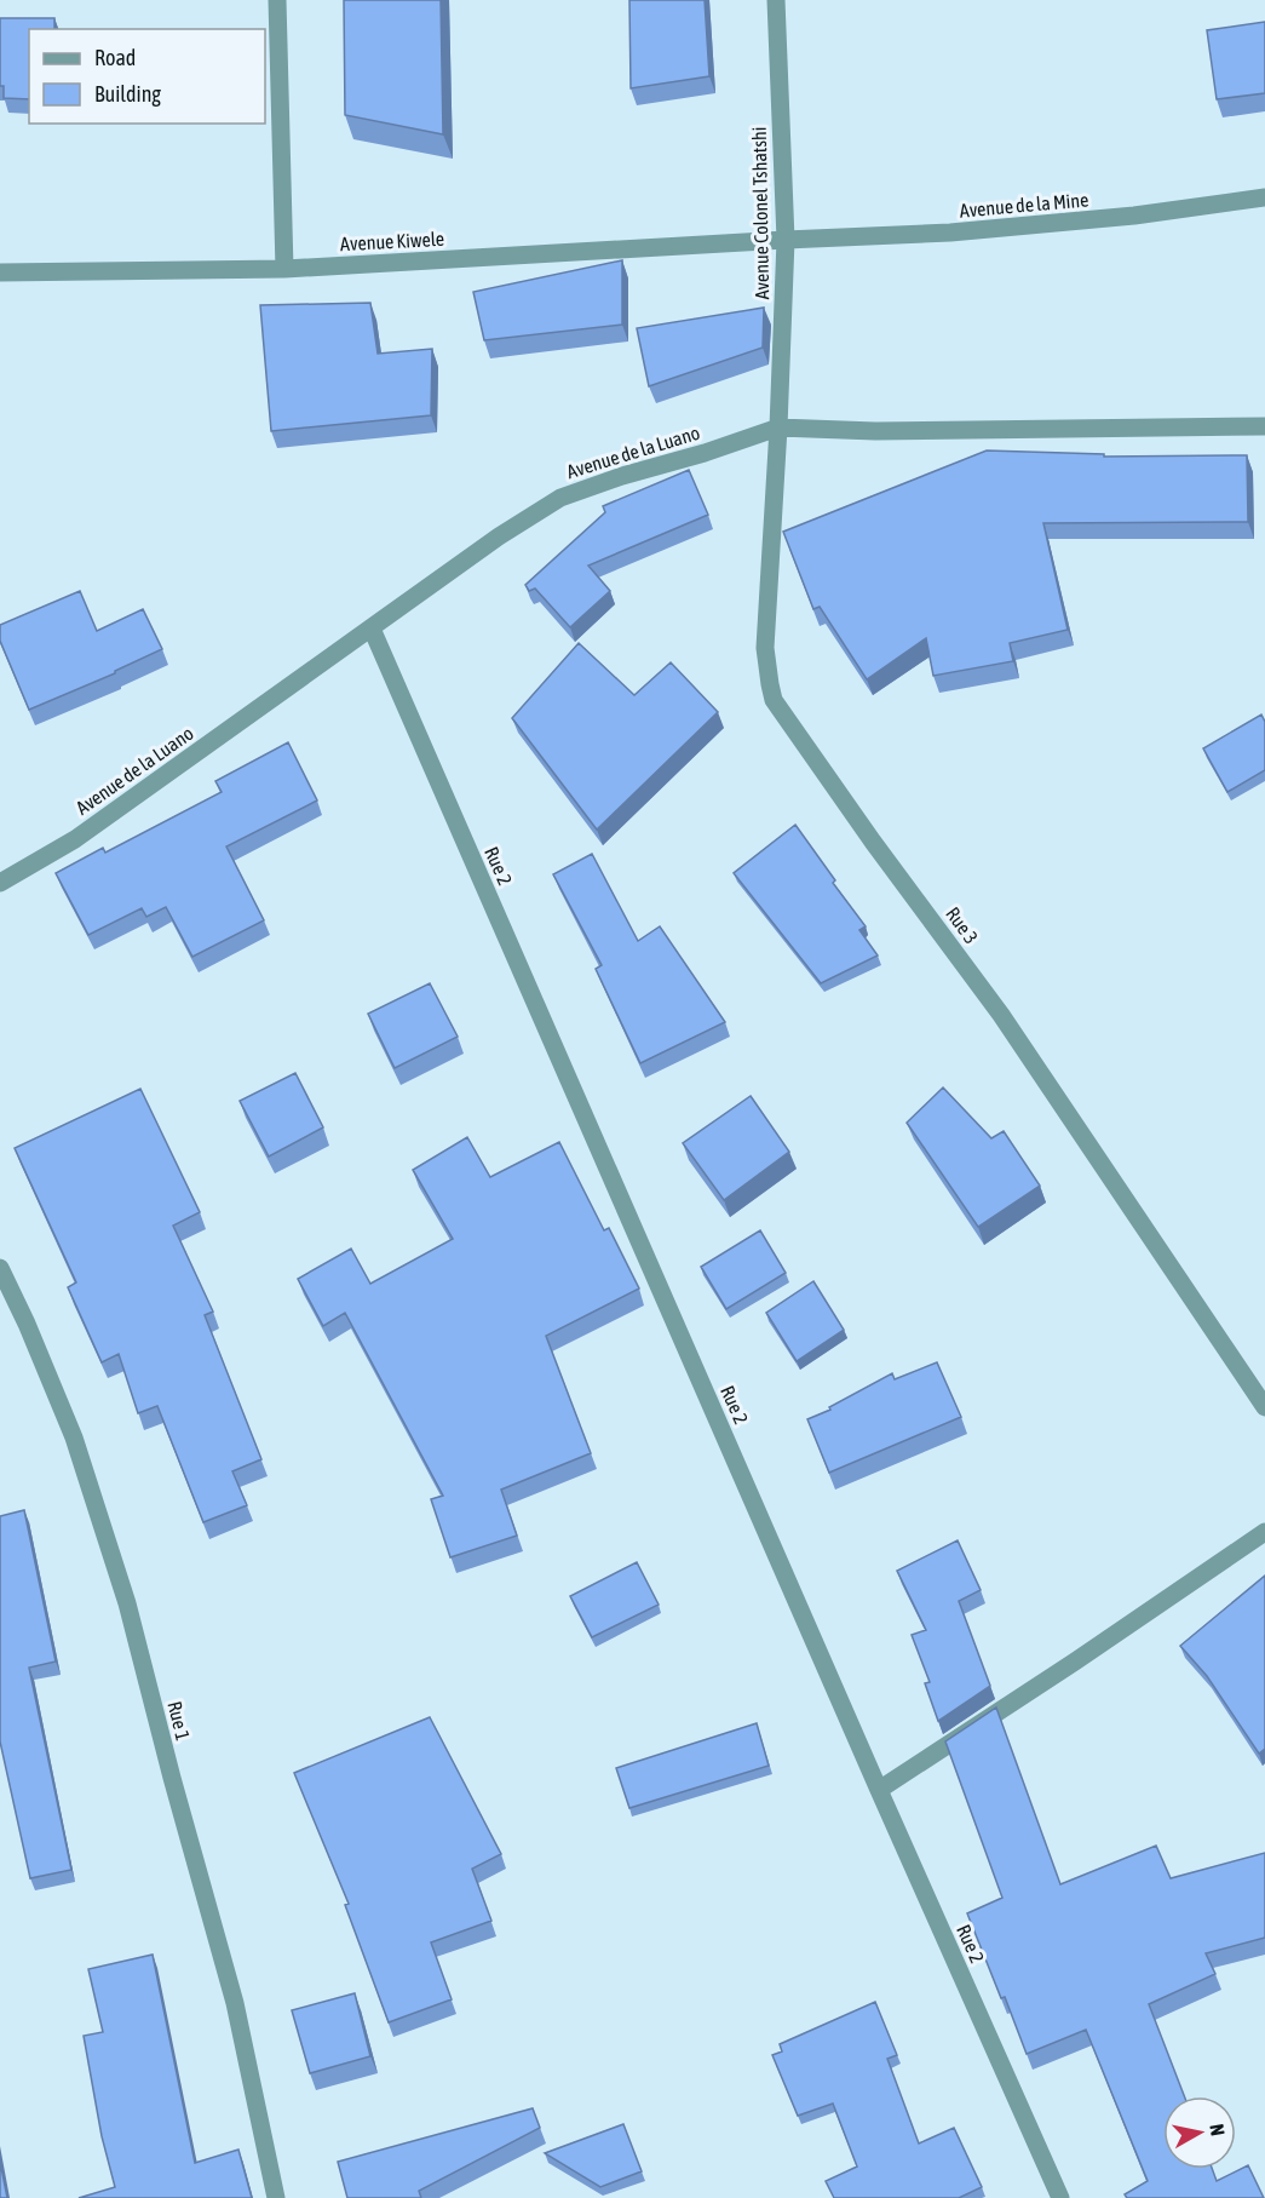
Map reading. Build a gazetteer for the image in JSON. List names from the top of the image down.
{
  "streets": {
    "street": [
      "Avenue de la Mine",
      "Avenue Colonel Tshatshi",
      "Avenue Kiwele",
      "Avenue de la Luano",
      "Rue 2",
      "Rue 3",
      "Rue 1"
    ]
  },
  "crossings": [
    ["Avenue de la Mine", "Avenue Colonel Tshatshi"],
    ["Avenue de la Mine", "Avenue Kiwele"],
    ["Avenue Colonel Tshatshi", "Avenue Kiwele"],
    ["Avenue Colonel Tshatshi", "Avenue de la Luano"],
    ["Avenue Colonel Tshatshi", "Rue 3"],
    ["Avenue de la Luano", "Rue 2"],
    ["Avenue de la Luano", "Rue 3"]
  ],
  "legend": ["Road", "Building"],
  "north": "right"
}
